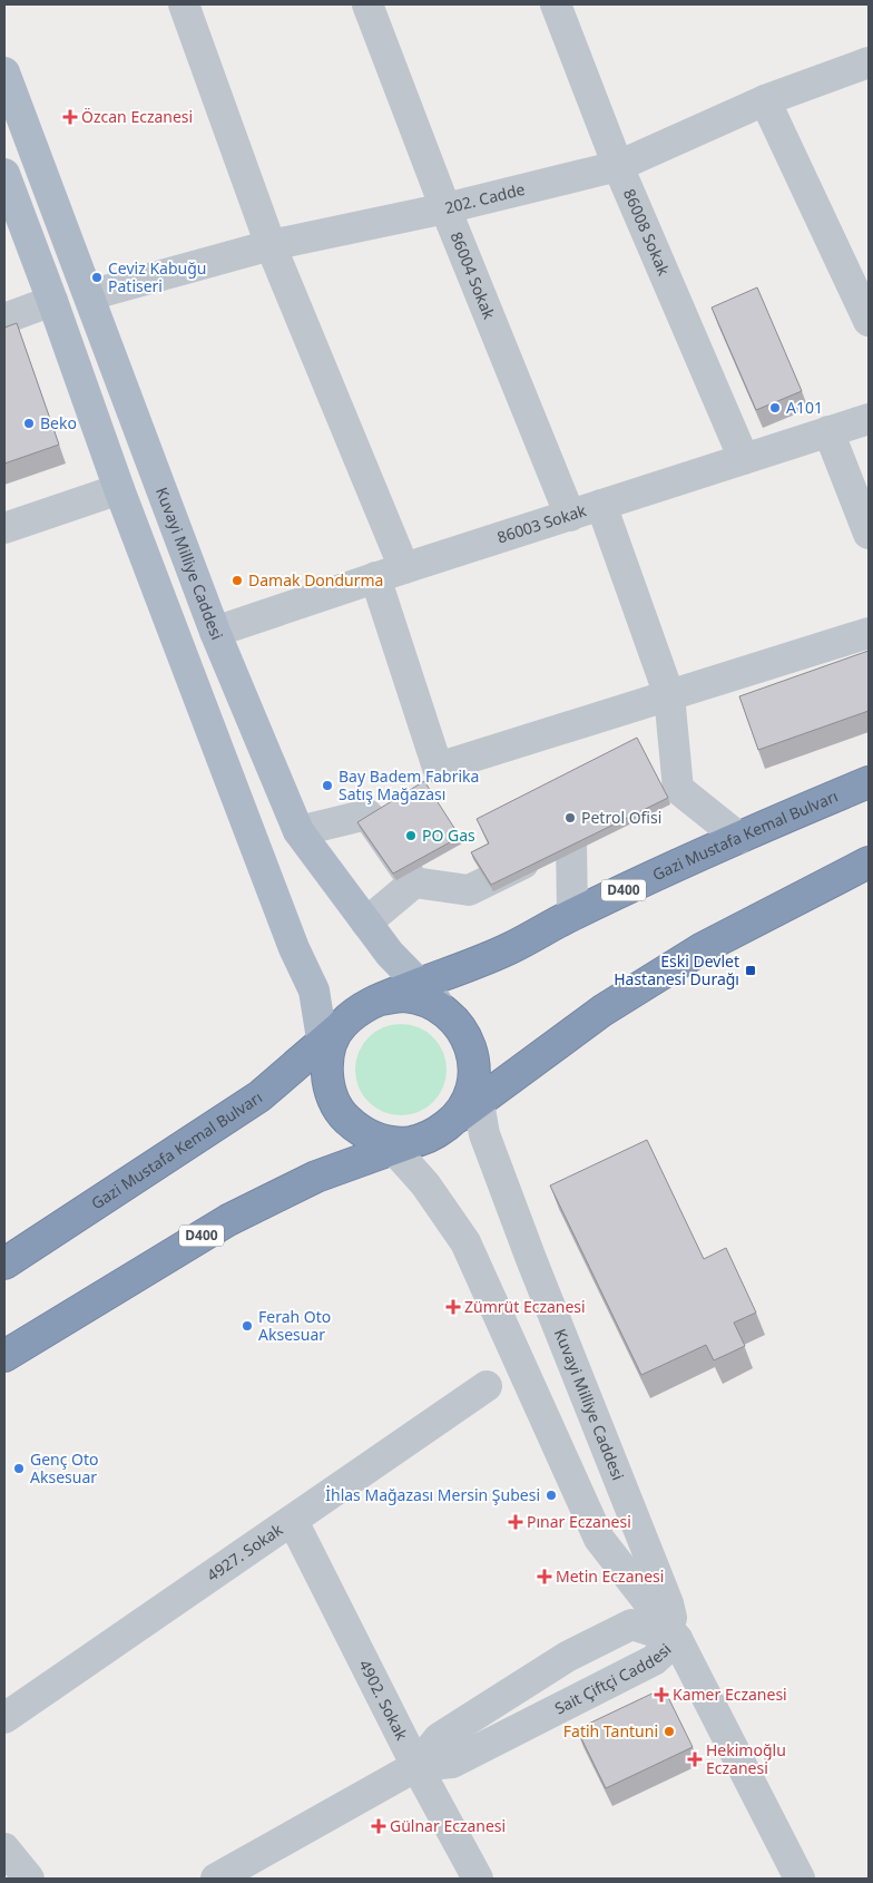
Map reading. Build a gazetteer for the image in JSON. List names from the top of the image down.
{
  "streets": {
    "highway": ["Gazi Mustafa Kemal Bulvarı", "D400"],
    "main road": ["Kuvayi Milliye Caddesi"],
    "street": [
      "202. Cadde",
      "86008 Sokak",
      "86004 Sokak",
      "86003 Sokak",
      "4927. Sokak",
      "Sait Çiftçi Caddesi",
      "4902. Sokak"
    ]
  },
  "crossings": [
    ["202. Cadde", "86008 Sokak"],
    ["202. Cadde", "86004 Sokak"],
    ["202. Cadde", "Kuvayi Milliye Caddesi"],
    ["86008 Sokak", "86003 Sokak"],
    ["86004 Sokak", "86003 Sokak"],
    ["86003 Sokak", "Kuvayi Milliye Caddesi"],
    ["Kuvayi Milliye Caddesi", "Gazi Mustafa Kemal Bulvarı"],
    ["Kuvayi Milliye Caddesi", "D400"],
    ["Kuvayi Milliye Caddesi", "Sait Çiftçi Caddesi"],
    ["Gazi Mustafa Kemal Bulvarı", "D400"],
    ["4927. Sokak", "4902. Sokak"],
    ["Sait Çiftçi Caddesi", "4902. Sokak"]
  ],
  "places": {
    "health": [
      "Özcan Eczanesi",
      "Zümrüt Eczanesi",
      "Pınar Eczanesi",
      "Metin Eczanesi",
      "Kamer Eczanesi",
      "Hekimoğlu Eczanesi",
      "Gülnar Eczanesi"
    ],
    "other": [
      "Ceviz Kabuğu Patiseri",
      "A101",
      "Beko",
      "Damak Dondurma",
      "Bay Badem Fabrika Satış Mağazası",
      "Petrol Ofisi",
      "PO Gas",
      "Ferah Oto Aksesuar",
      "Genç Oto Aksesuar",
      "İhlas Mağazası Mersin Şubesi",
      "Fatih Tantuni"
    ],
    "transit": ["Eski Devlet Hastanesi Durağı"]
  }
}
